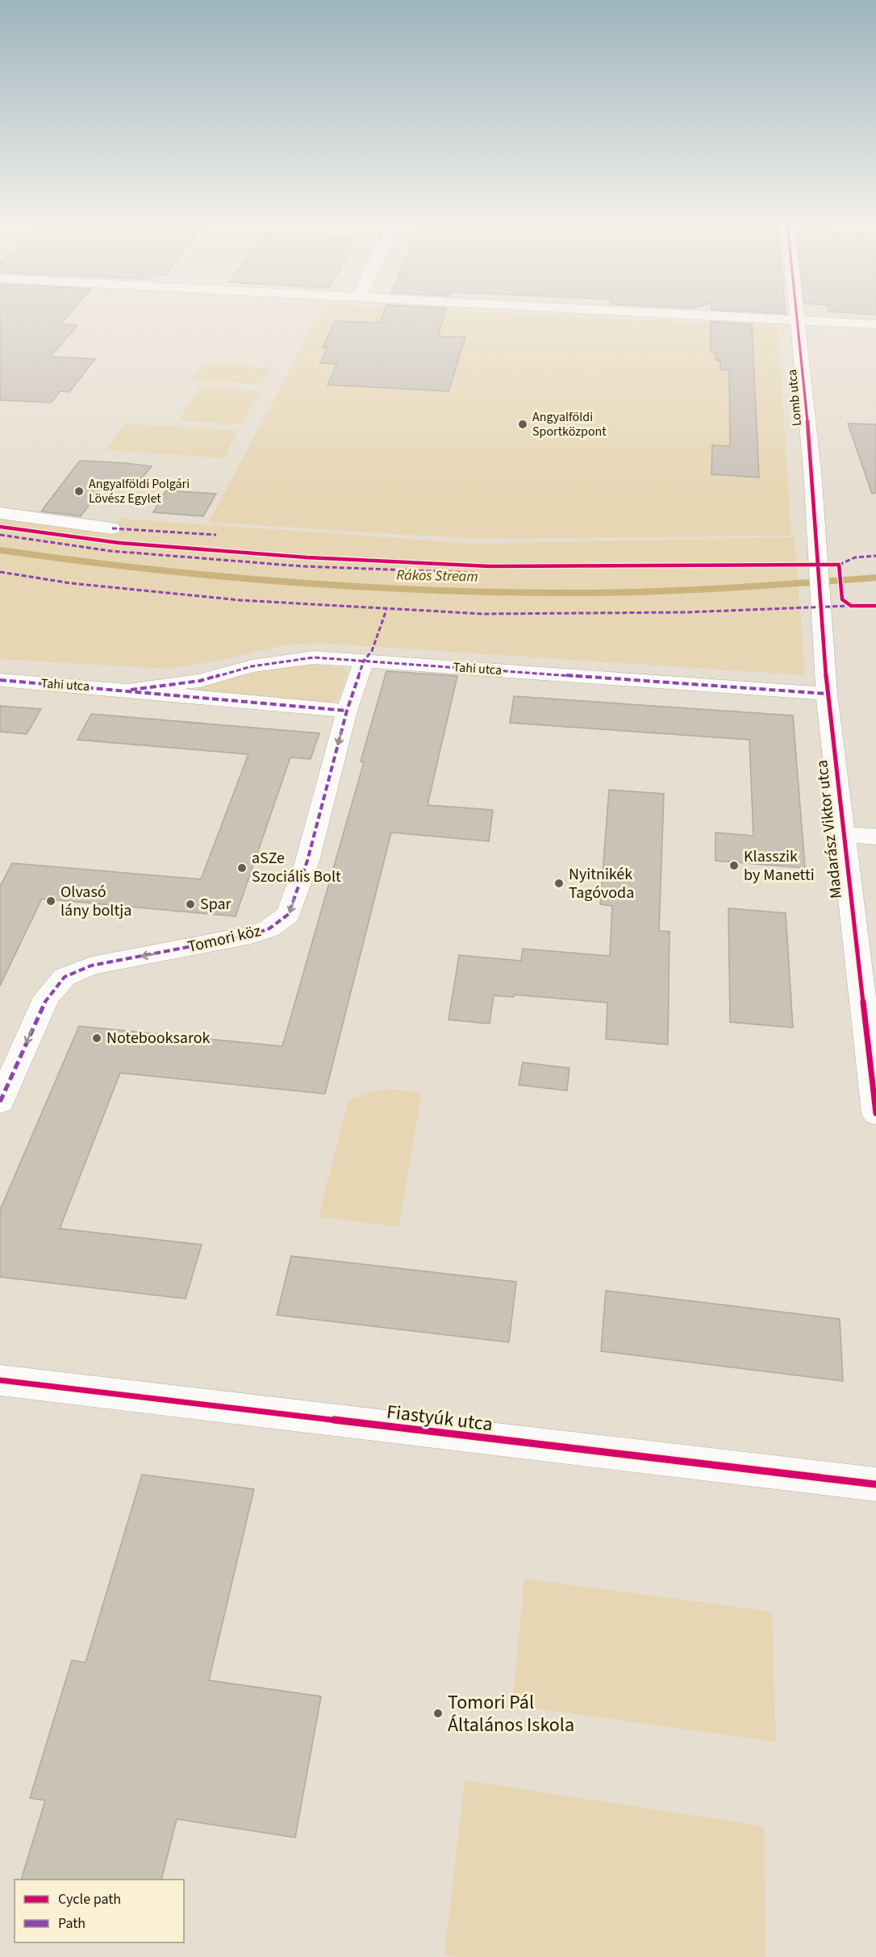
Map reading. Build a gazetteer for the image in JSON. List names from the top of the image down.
{
  "streets": {
    "street": [
      "Lomb utca",
      "Tahi utca",
      "Madarász Viktor utca",
      "Tomori köz",
      "Fiastyúk utca"
    ]
  },
  "crossings": [
    ["Lomb utca", "Madarász Viktor utca"],
    ["Tahi utca", "Madarász Viktor utca"],
    ["Tahi utca", "Tomori köz"]
  ],
  "one_way": ["Tomori köz"],
  "water": ["Rákos Stream"],
  "places": [
    "Angyalföldi Sportközpont",
    "Angyalföldi Polgári Lövész Egylet",
    "Klasszik by Manetti",
    "aSZe Szociális Bolt",
    "Nyitnikék Tagóvoda",
    "Olvasó lány boltja",
    "Spar",
    "Notebooksarok",
    "Tomori Pál Általános Iskola"
  ],
  "legend": ["Cycle path", "Path"]
}
